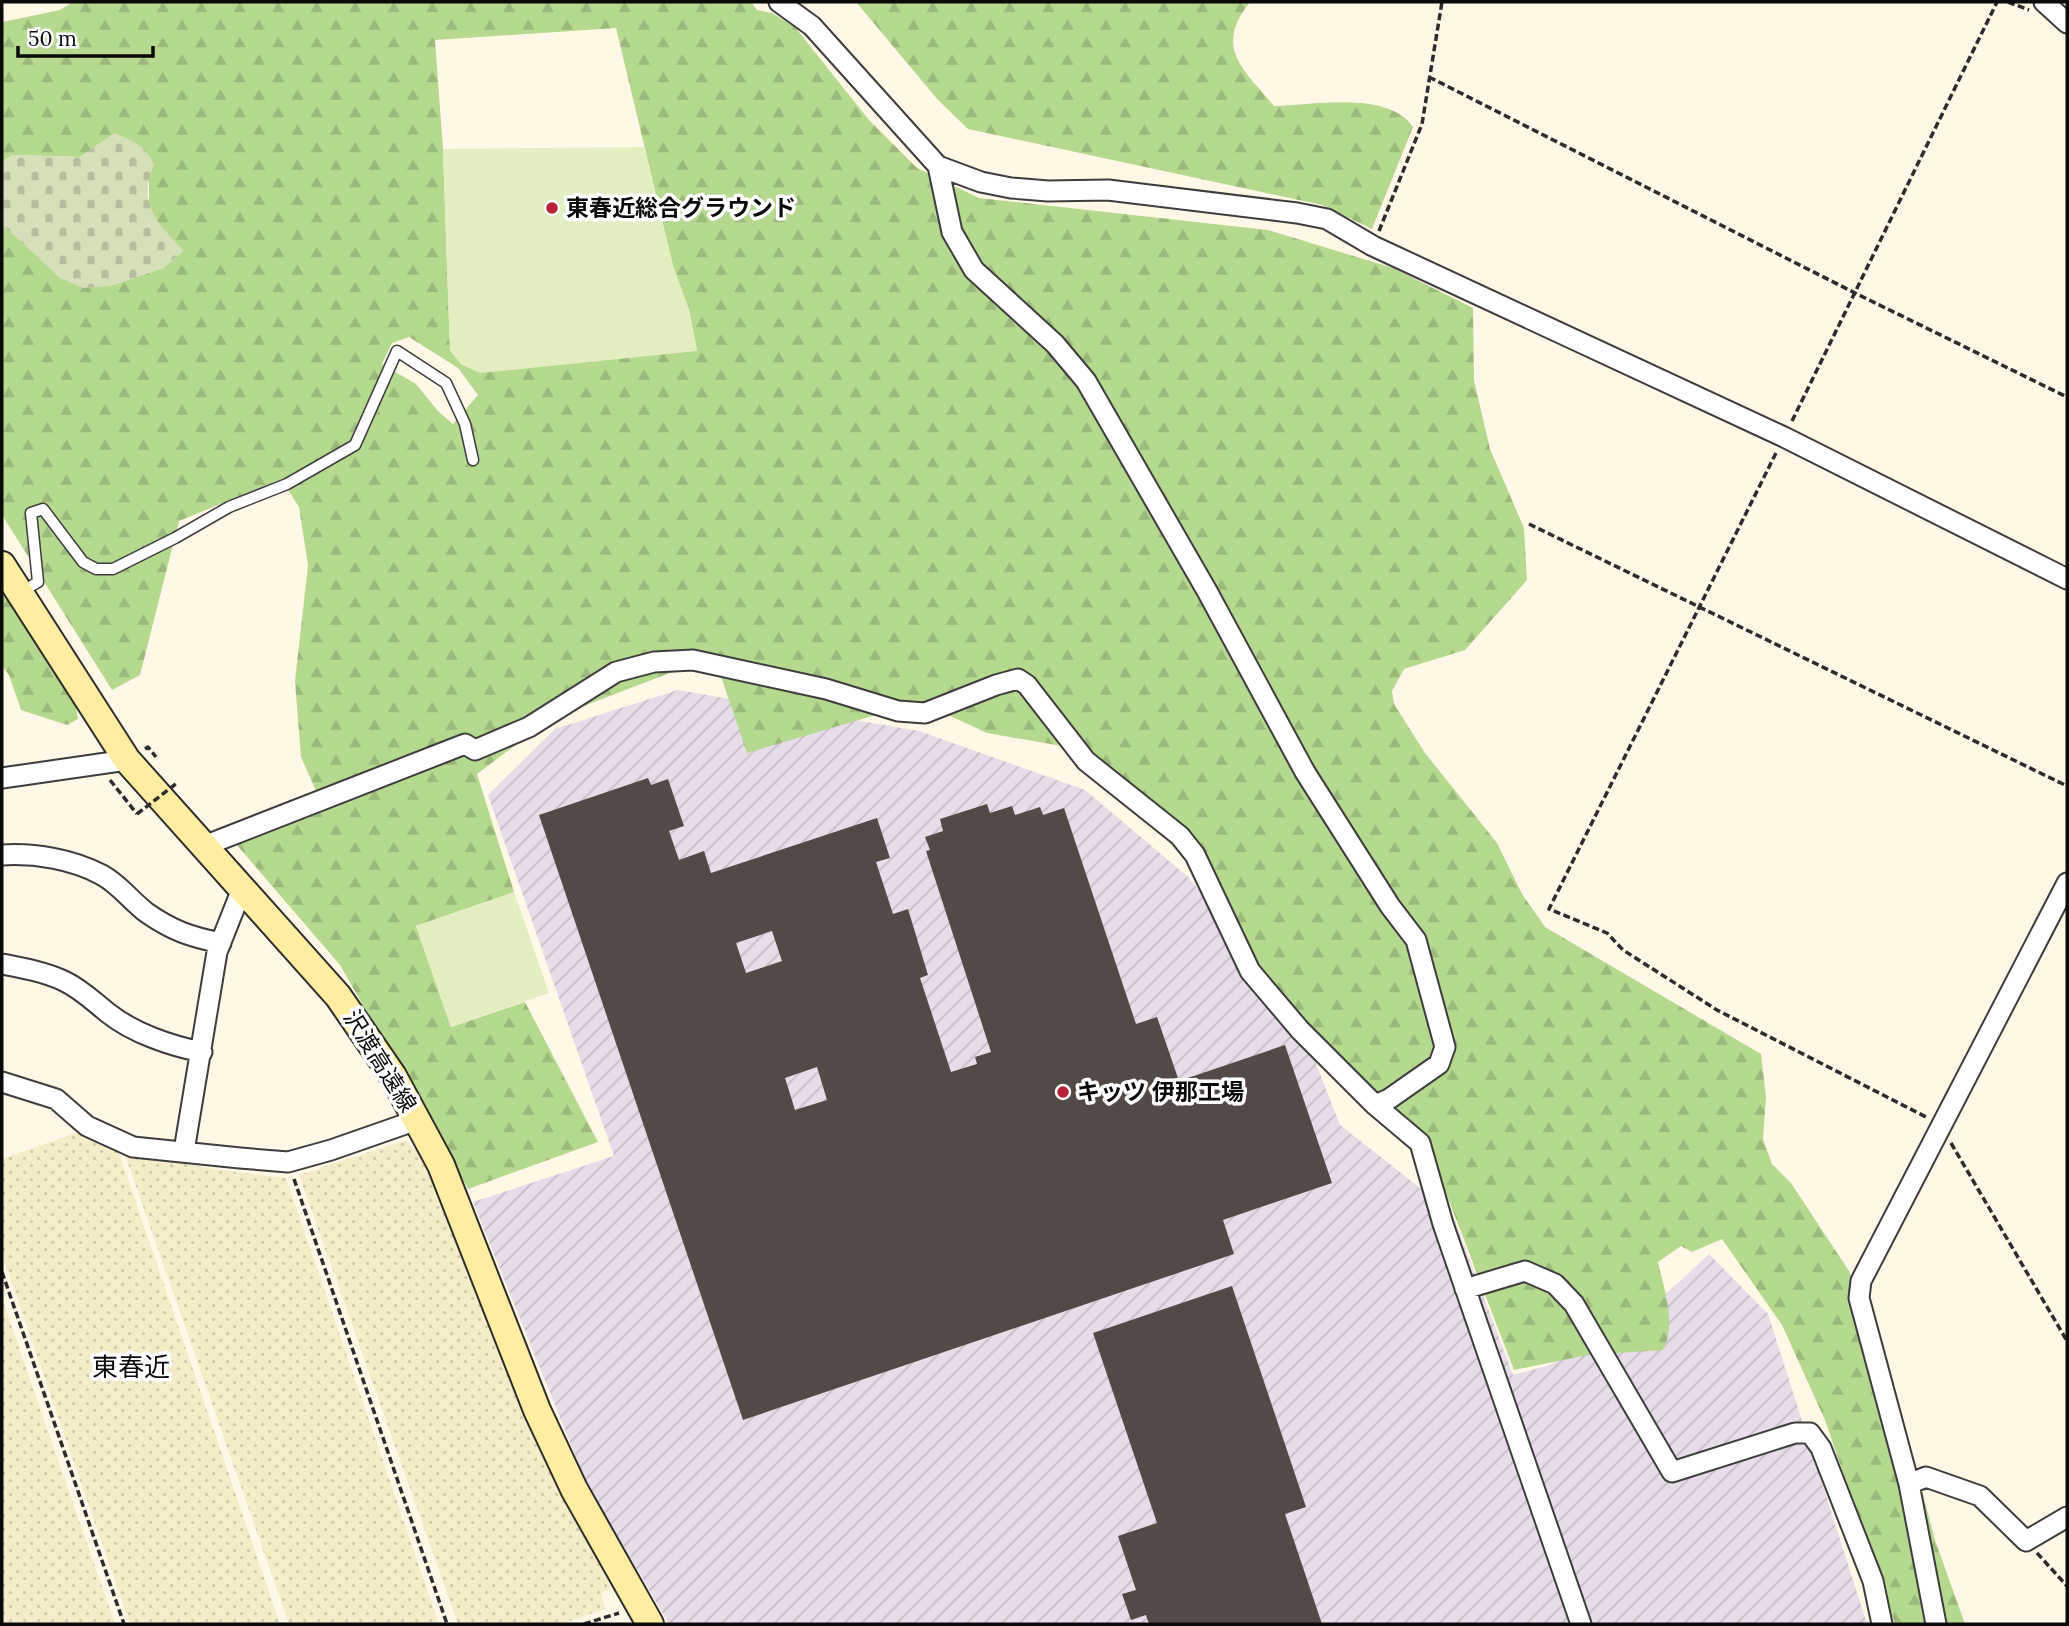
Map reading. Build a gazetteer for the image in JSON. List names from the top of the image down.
{
  "streets": {
    "main road": ["沢渡高遠線"]
  },
  "districts": ["東春近"],
  "places": ["東春近総合グラウンド", "キッツ 伊那工場"],
  "scale_bar": "50 m"
}
